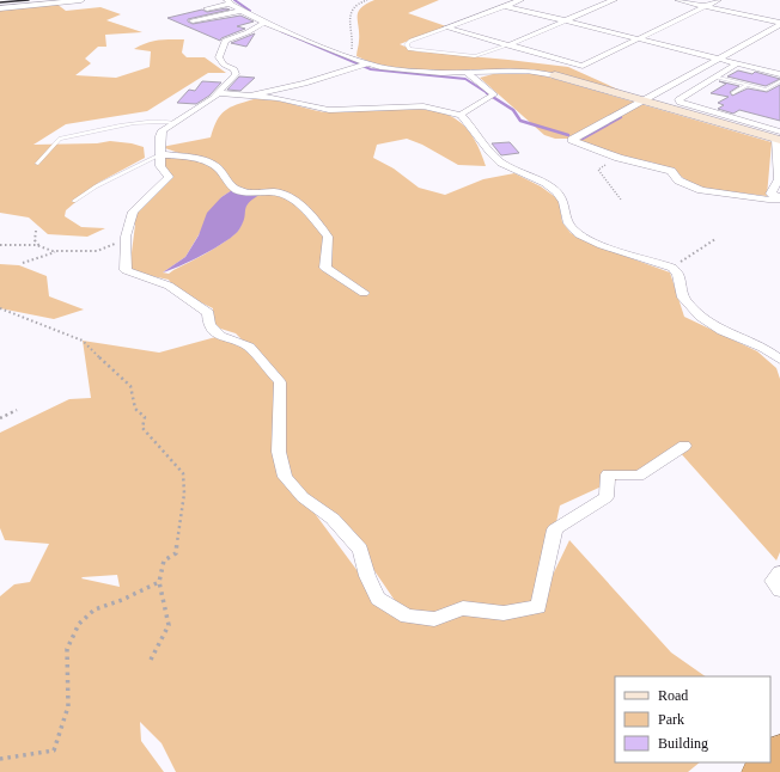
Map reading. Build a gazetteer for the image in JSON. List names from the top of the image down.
{
  "legend": ["Road", "Park", "Building"]
}
